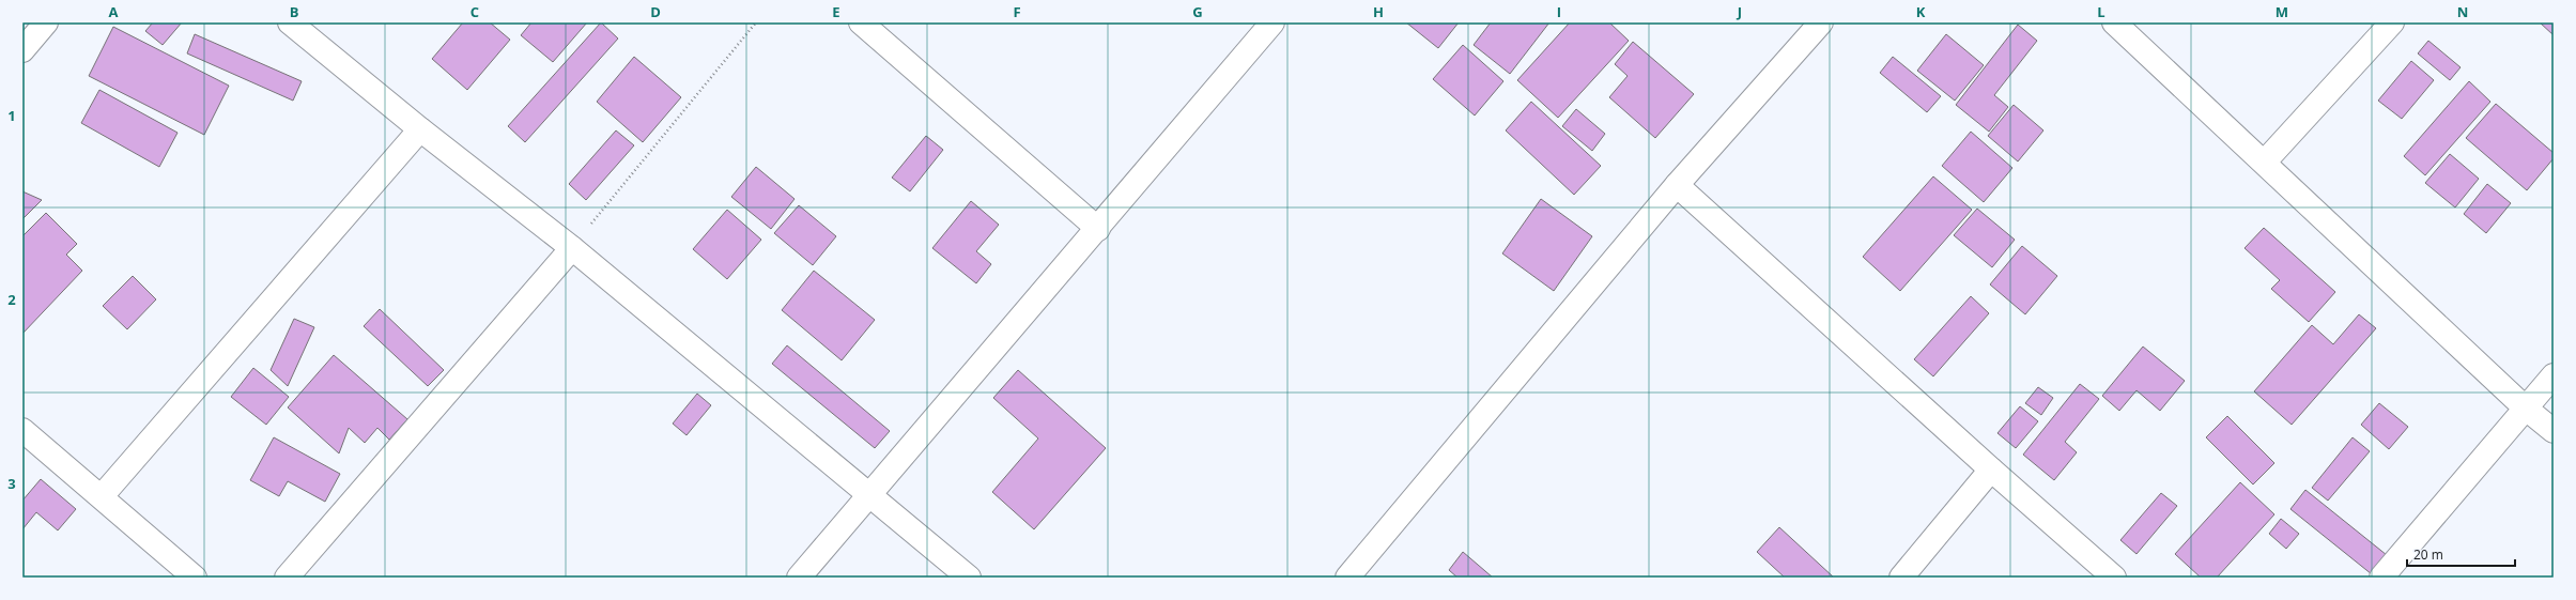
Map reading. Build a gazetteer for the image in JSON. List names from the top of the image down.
{
  "scale_bar": "20 m",
  "grid": {
    "columns": [
      "A",
      "B",
      "C",
      "D",
      "E",
      "F",
      "G",
      "H",
      "I",
      "J",
      "K",
      "L",
      "M",
      "N"
    ],
    "rows": ["1", "2", "3"]
  }
}
